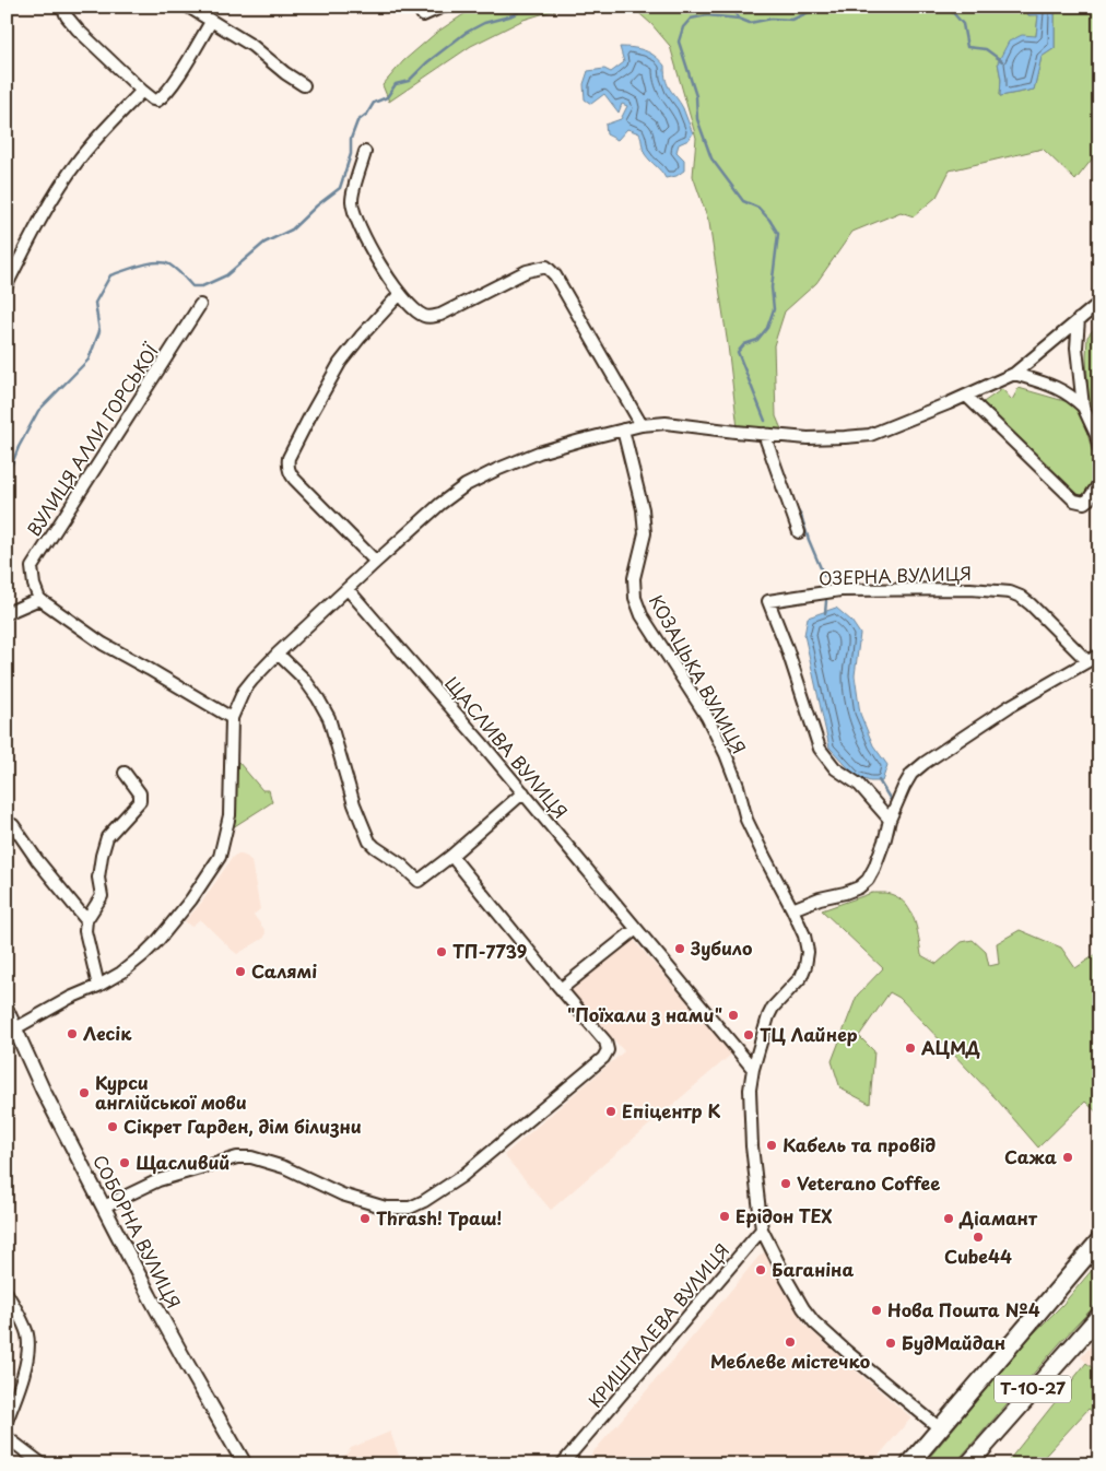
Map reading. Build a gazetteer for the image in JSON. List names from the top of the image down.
{
  "streets": {
    "highway": ["Т-10-27"],
    "main road": ["СОБОРНА ВУЛИЦЯ"],
    "street": [
      "ВУЛИЦЯ АЛЛИ ГОРСЬКОЇ",
      "ОЗЕРНА ВУЛИЦЯ",
      "КОЗАЦЬКА ВУЛИЦЯ",
      "ЩАСЛИВА ВУЛИЦЯ",
      "КРИШТАЛЕВА ВУЛИЦЯ"
    ]
  },
  "crossings": [
    ["КОЗАЦЬКА ВУЛИЦЯ", "ЩАСЛИВА ВУЛИЦЯ"],
    ["КОЗАЦЬКА ВУЛИЦЯ", "КРИШТАЛЕВА ВУЛИЦЯ"]
  ],
  "places": [
    "Зубило",
    "ТП-7739",
    "Салямі",
    "\"Поїхали з нами\"",
    "Лесік",
    "ТЦ Лайнер",
    "АЦМД",
    "Курси англійської мови",
    "Епіцентр К",
    "Сікрет Гарден, дім білизни",
    "Кабель та провід",
    "Сажа",
    "Щасливий",
    "Veterano Coffee",
    "Ерідон ТЕХ",
    "Thrash! Траш!",
    "Діамант",
    "Cube44",
    "Баганіна",
    "Нова Пошта №4",
    "Меблеве містечко",
    "БудМайдан"
  ]
}
